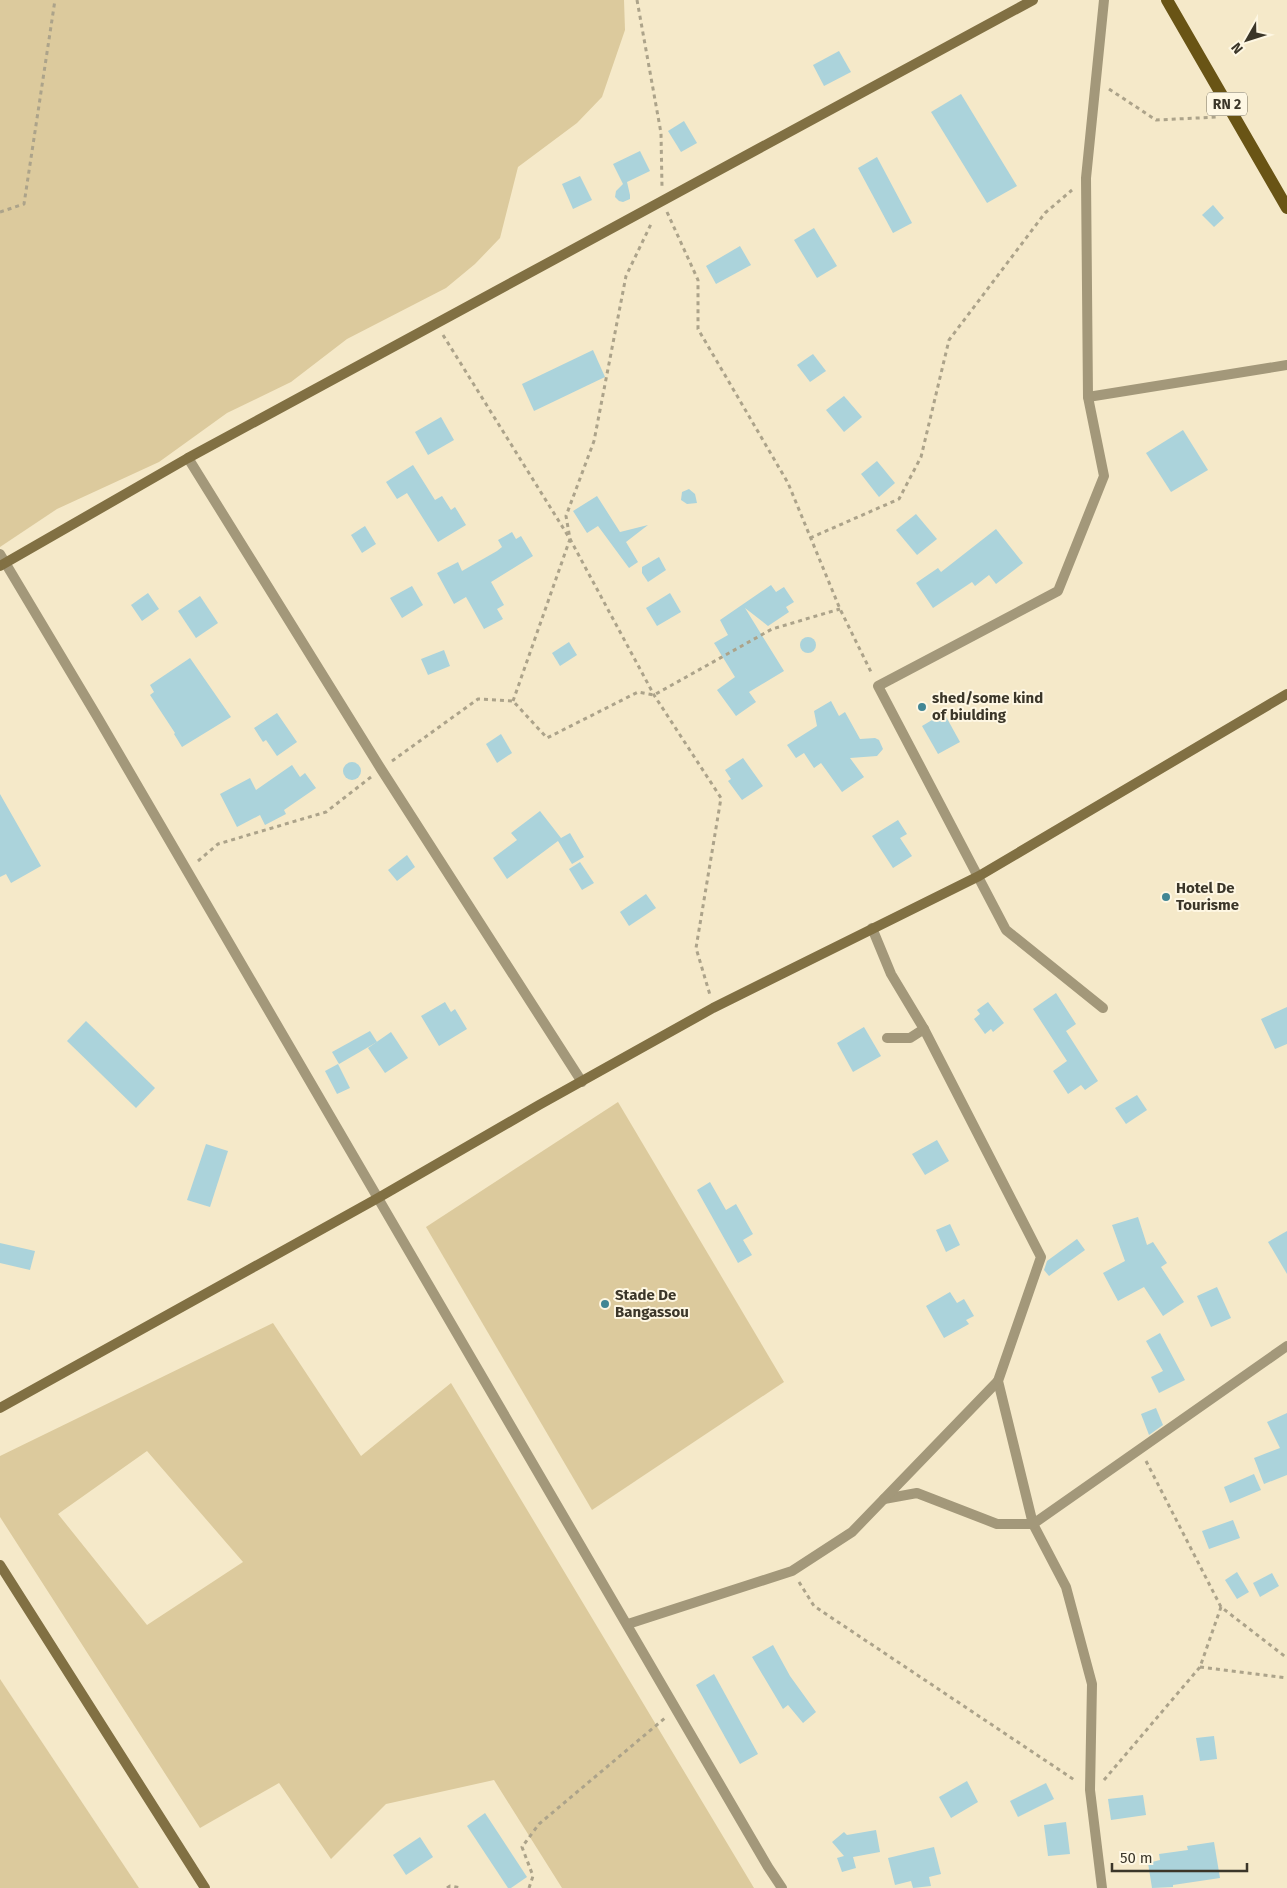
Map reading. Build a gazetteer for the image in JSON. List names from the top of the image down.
{
  "streets": {
    "main road": ["RN 2"]
  },
  "places": ["shed/some kind of biulding", "Hotel De Tourisme", "Stade De Bangassou"],
  "scale_bar": "50 m",
  "north": "bottom left"
}
